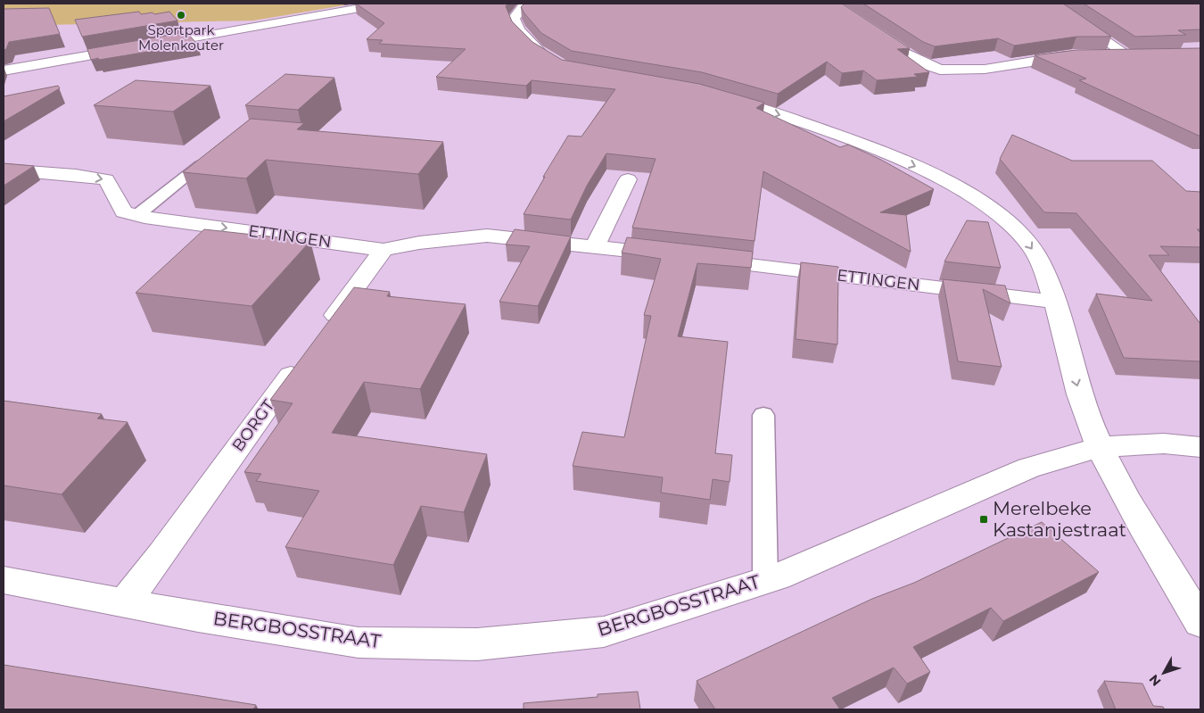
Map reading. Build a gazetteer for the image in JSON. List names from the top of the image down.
{
  "streets": {
    "street": ["ETTINGEN", "BORGT", "BERGBOSSTRAAT"]
  },
  "crossings": [
    ["ETTINGEN", "BORGT"],
    ["BORGT", "BERGBOSSTRAAT"]
  ],
  "places": {
    "other": ["Sportpark Molenkouter"],
    "transit": ["Merelbeke Kastanjestraat"]
  },
  "north": "bottom left"
}
